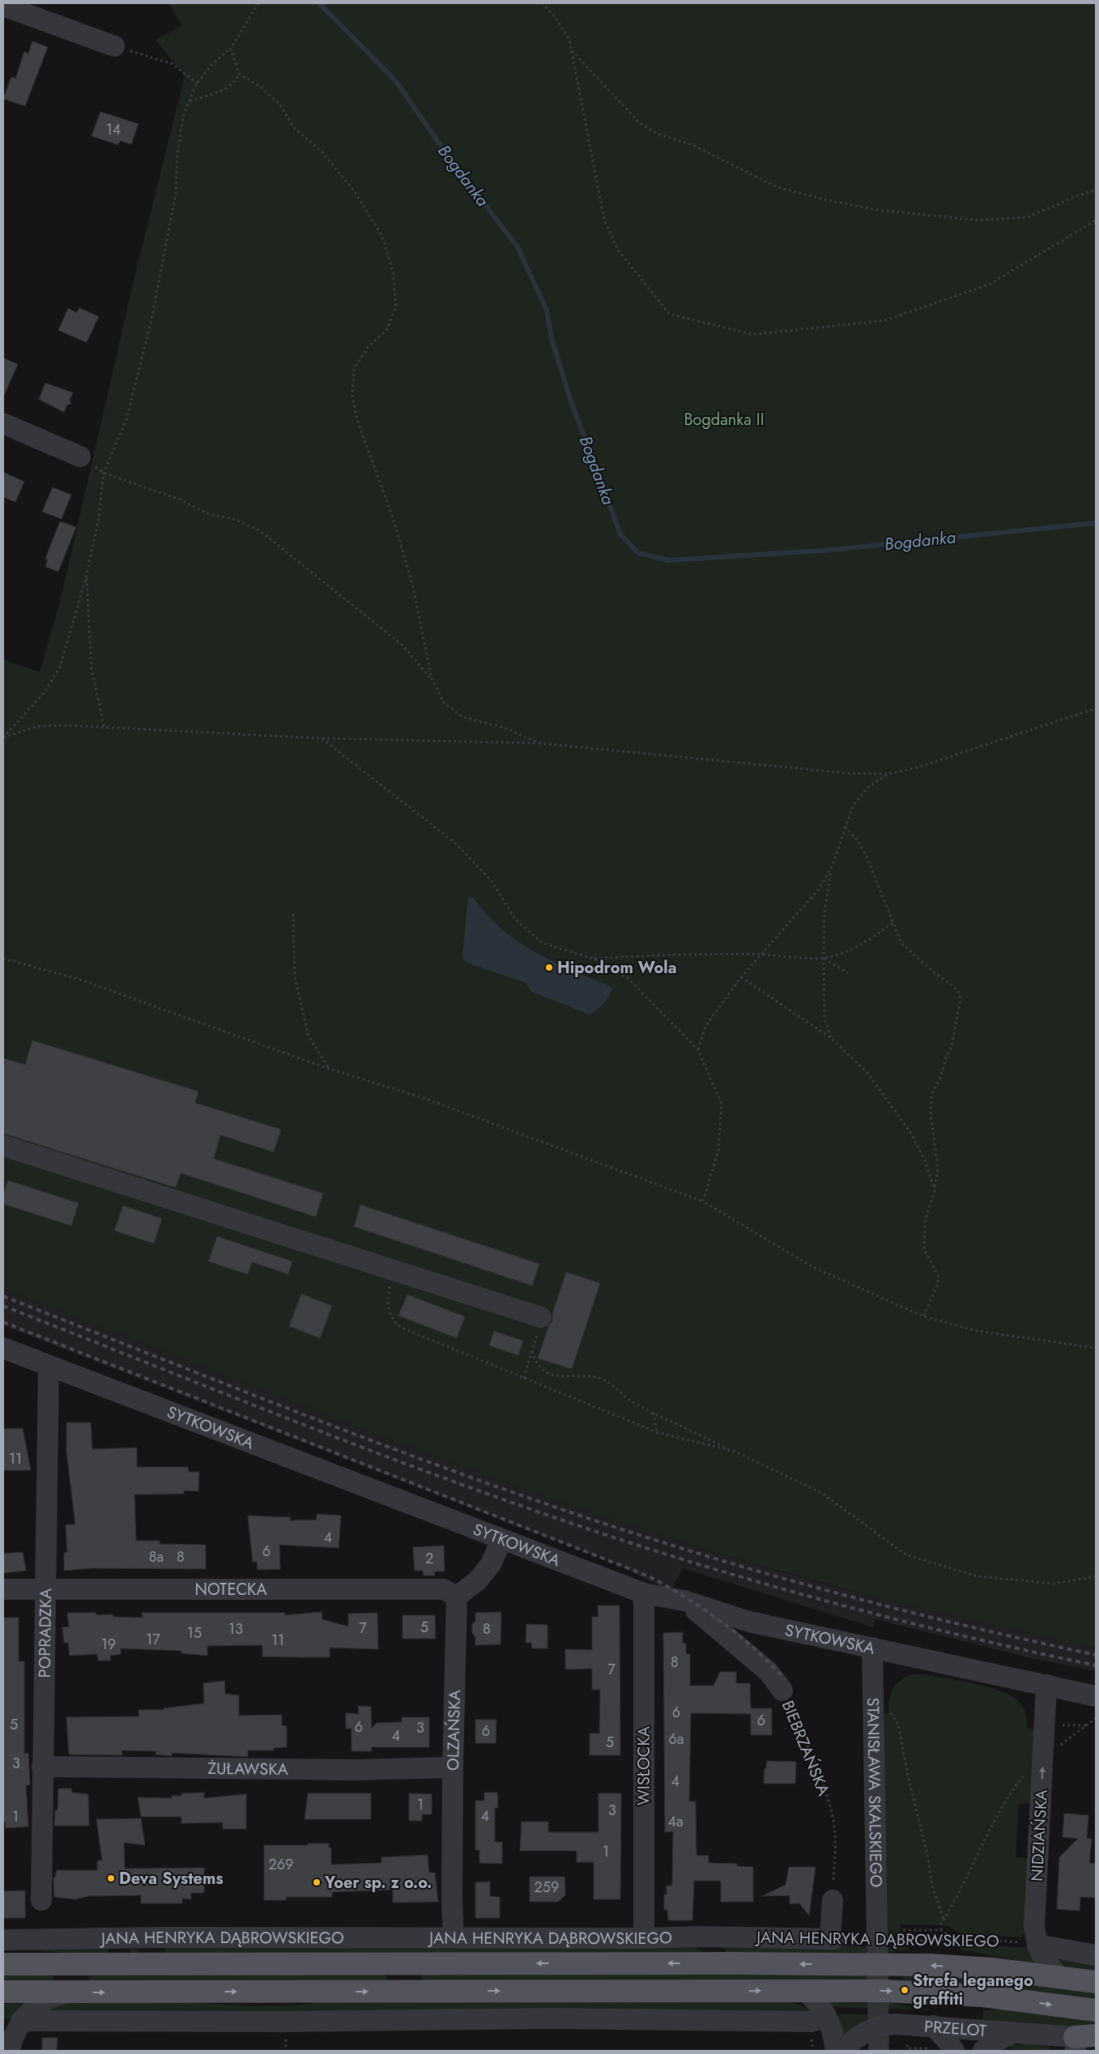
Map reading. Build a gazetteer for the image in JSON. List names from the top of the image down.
{
  "streets": {
    "main road": ["JANA HENRYKA DĄBROWSKIEGO"],
    "street": [
      "SYTKOWSKA",
      "NOTECKA",
      "POPRADZKA",
      "OLZAŃSKA",
      "BIEBRZAŃSKA",
      "WISŁOCKA",
      "ŻUŁAWSKA",
      "STANISŁAWA SKALSKIEGO",
      "NIDZIAŃSKA",
      "PRZELOT"
    ]
  },
  "crossings": [
    ["SYTKOWSKA", "POPRADZKA"],
    ["SYTKOWSKA", "BIEBRZAŃSKA"],
    ["SYTKOWSKA", "WISŁOCKA"],
    ["SYTKOWSKA", "STANISŁAWA SKALSKIEGO"],
    ["SYTKOWSKA", "NIDZIAŃSKA"],
    ["NOTECKA", "POPRADZKA"],
    ["NOTECKA", "OLZAŃSKA"],
    ["POPRADZKA", "ŻUŁAWSKA"],
    ["OLZAŃSKA", "ŻUŁAWSKA"],
    ["OLZAŃSKA", "JANA HENRYKA DĄBROWSKIEGO"],
    ["BIEBRZAŃSKA", "JANA HENRYKA DĄBROWSKIEGO"],
    ["WISŁOCKA", "JANA HENRYKA DĄBROWSKIEGO"],
    ["STANISŁAWA SKALSKIEGO", "JANA HENRYKA DĄBROWSKIEGO"],
    ["NIDZIAŃSKA", "JANA HENRYKA DĄBROWSKIEGO"]
  ],
  "one_way": ["NIDZIAŃSKA"],
  "water": ["Bogdanka"],
  "parks": ["Bogdanka II"],
  "places": [
    "Hipodrom Wola",
    "Deva Systems",
    "Yoer sp. z o.o.",
    "Strefa leganego graffiti"
  ],
  "house_numbers": [
    "14",
    "11",
    "4",
    "6",
    "8a",
    "8",
    "2",
    "5",
    "7",
    "13",
    "8",
    "15",
    "17",
    "11",
    "19",
    "8",
    "7",
    "6",
    "6",
    "5",
    "6",
    "3",
    "6",
    "4",
    "6a",
    "5",
    "3",
    "4",
    "1",
    "3",
    "4",
    "1",
    "4a",
    "1",
    "269",
    "259"
  ]
}
